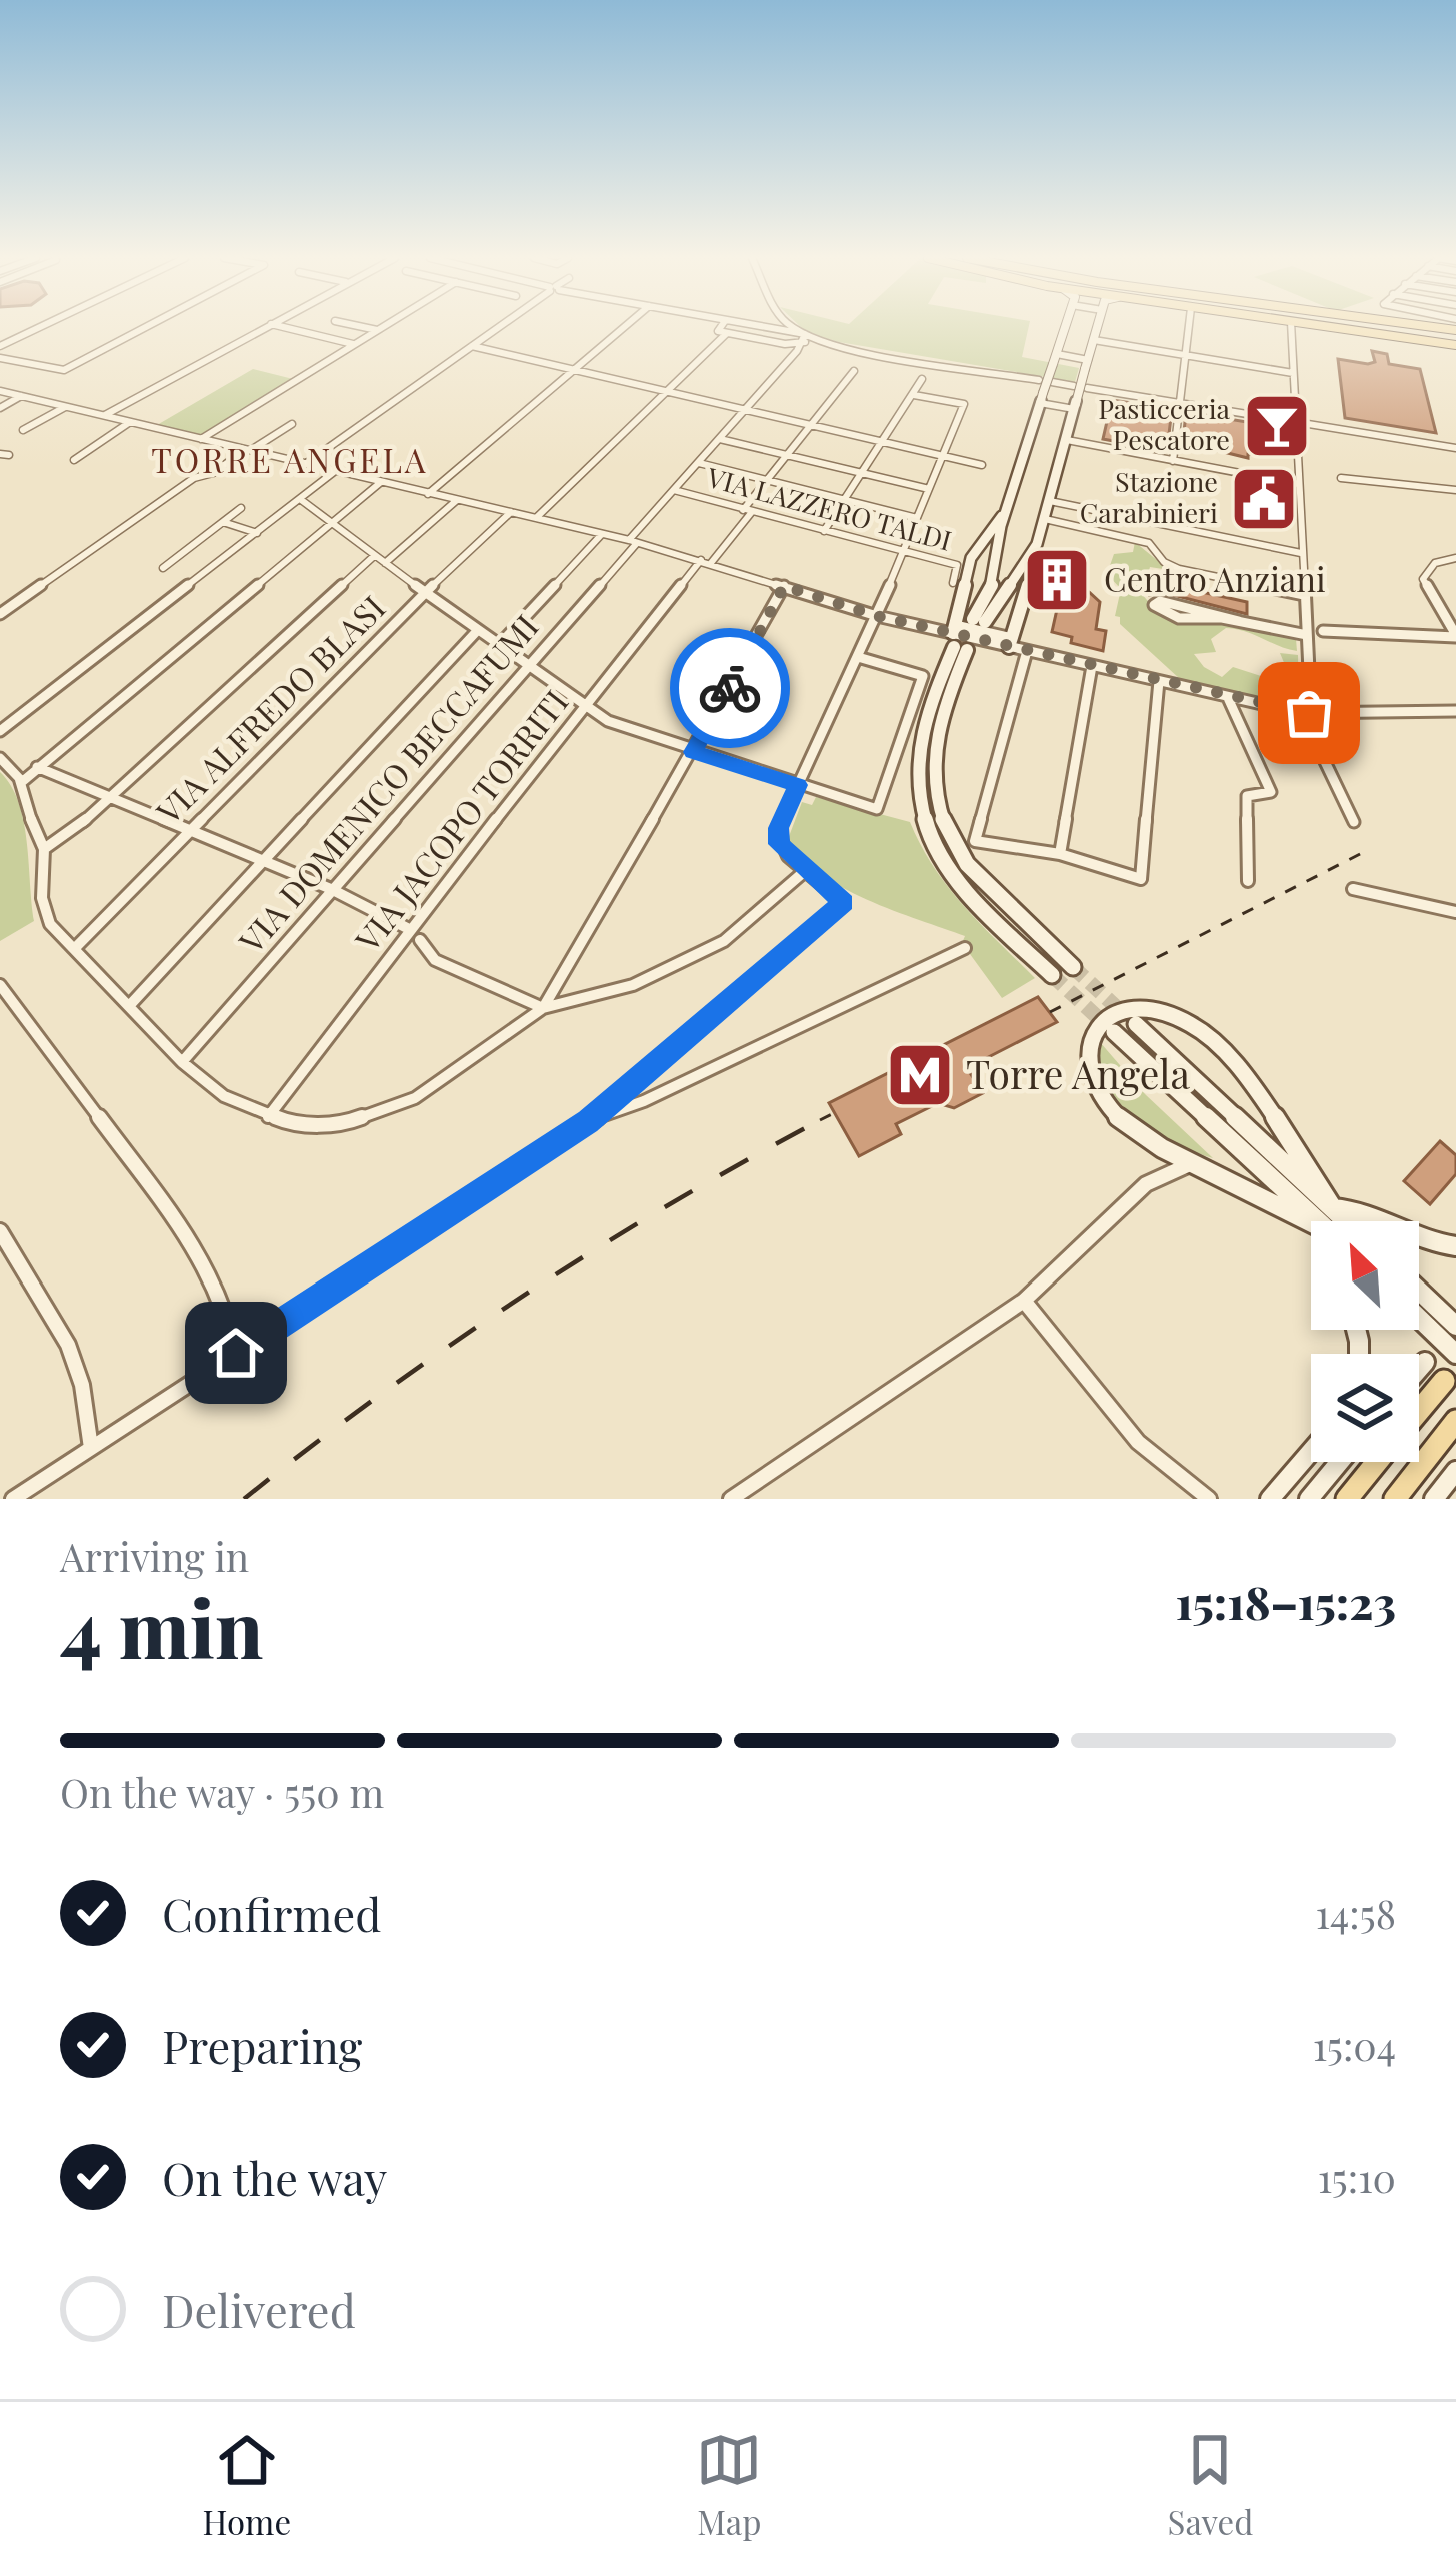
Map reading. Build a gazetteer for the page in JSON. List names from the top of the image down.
{
  "streets": {
    "street": [
      "VIA LAZZERO TALDI",
      "VIA ALFREDO BLASI",
      "VIA DOMENICO BECCAFUMI",
      "VIA JACOPO TORRITI"
    ]
  },
  "crossings": [
    ["VIA LAZZERO TALDI", "VIA DOMENICO BECCAFUMI"],
    ["VIA LAZZERO TALDI", "VIA JACOPO TORRITI"]
  ],
  "districts": ["TORRE ANGELA"],
  "places": {
    "bar": ["Pasticceria Pescatore"],
    "public building": ["Stazione Carabinieri"],
    "building": ["Centro Anziani"],
    "metro station": ["Torre Angela"]
  },
  "north": "top left",
  "page": {
    "heading": ["4 min", "Arriving in", "15:18–15:23"],
    "bar": "On the way · 550 m",
    "list": [
      ["Confirmed", "14:58"],
      ["Preparing", "15:04"],
      ["On the way", "15:10"],
      "Delivered"
    ],
    "tabs": ["Home", "Map", "Saved"]
  }
}
